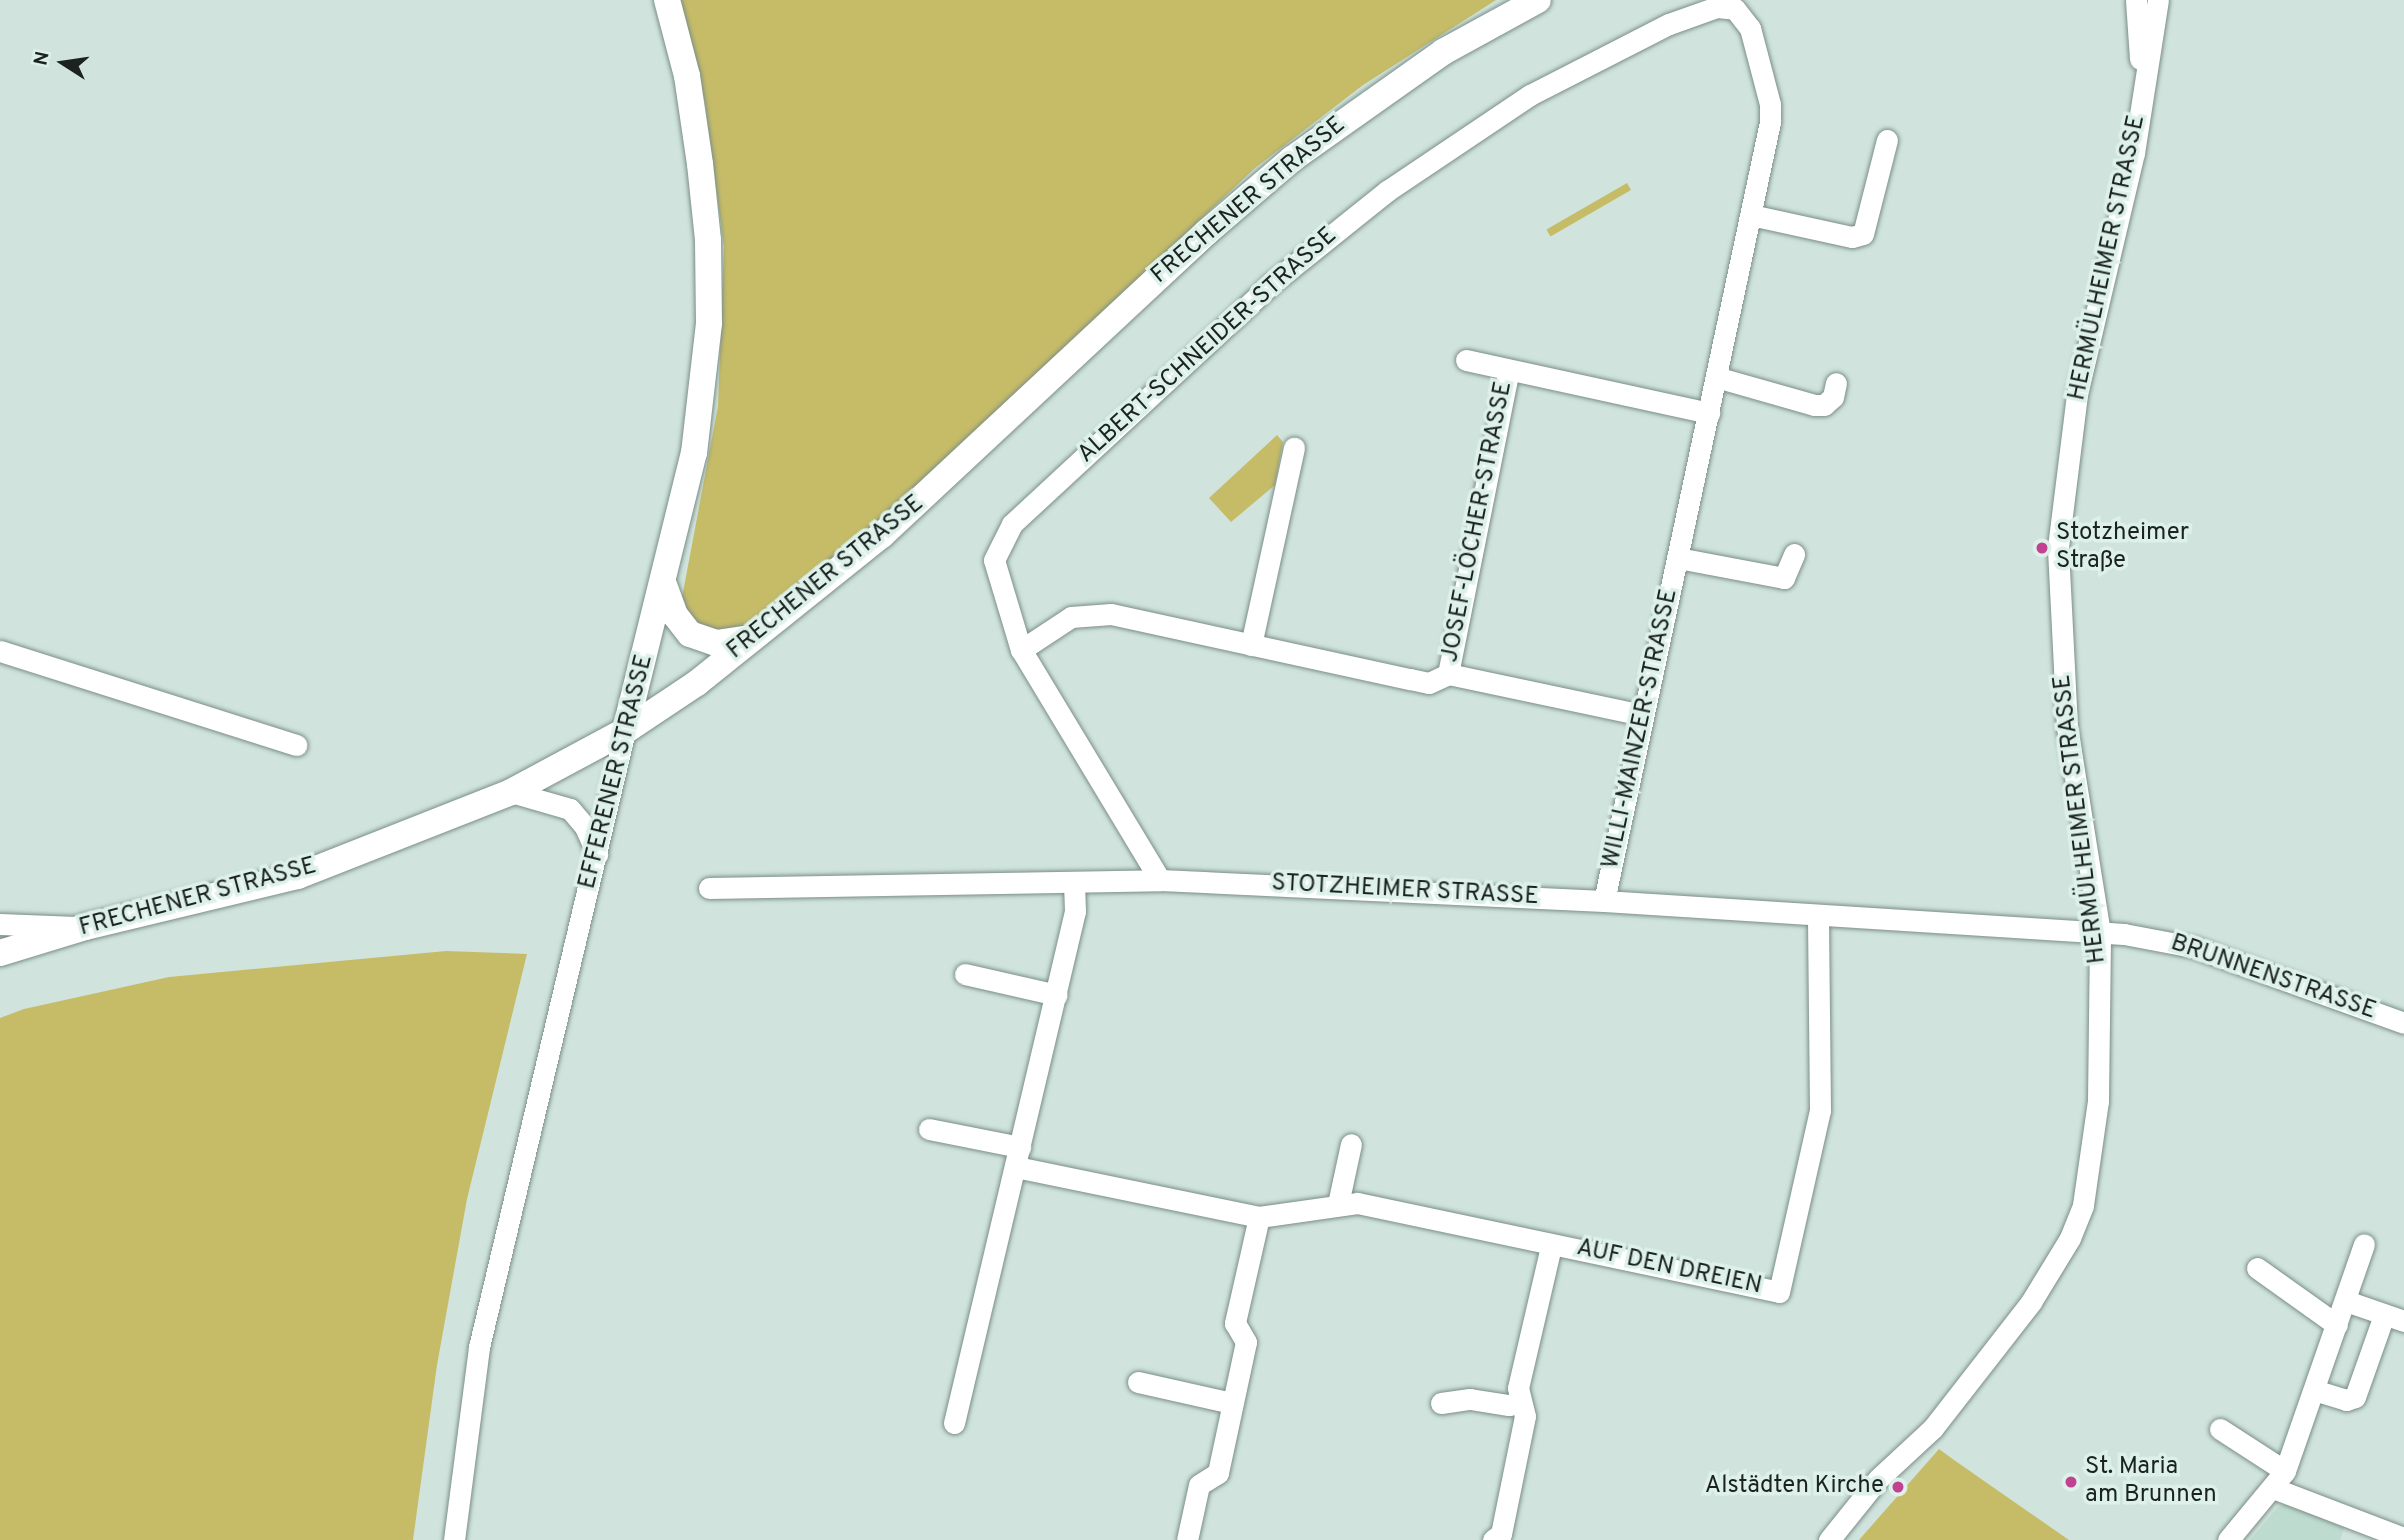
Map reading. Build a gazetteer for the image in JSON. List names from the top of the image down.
{
  "streets": {
    "main road": ["FRECHENER STRASSE", "EFFERENER STRASSE"],
    "street": [
      "HERMÜLHEIMER STRASSE",
      "ALBERT-SCHNEIDER-STRASSE",
      "JOSEF-LÖCHER-STRASSE",
      "WILLI-MAINZER-STRASSE",
      "STOTZHEIMER STRASSE",
      "BRUNNENSTRASSE",
      "AUF DEN DREIEN"
    ]
  },
  "crossings": [
    ["FRECHENER STRASSE", "EFFERENER STRASSE"],
    ["HERMÜLHEIMER STRASSE", "STOTZHEIMER STRASSE"],
    ["HERMÜLHEIMER STRASSE", "BRUNNENSTRASSE"],
    ["ALBERT-SCHNEIDER-STRASSE", "WILLI-MAINZER-STRASSE"],
    ["ALBERT-SCHNEIDER-STRASSE", "STOTZHEIMER STRASSE"],
    ["JOSEF-LÖCHER-STRASSE", "WILLI-MAINZER-STRASSE"],
    ["WILLI-MAINZER-STRASSE", "STOTZHEIMER STRASSE"],
    ["STOTZHEIMER STRASSE", "BRUNNENSTRASSE"],
    ["STOTZHEIMER STRASSE", "AUF DEN DREIEN"]
  ],
  "places": ["Stotzheimer Straße", "St. Maria am Brunnen", "Alstädten Kirche"],
  "north": "left"
}
